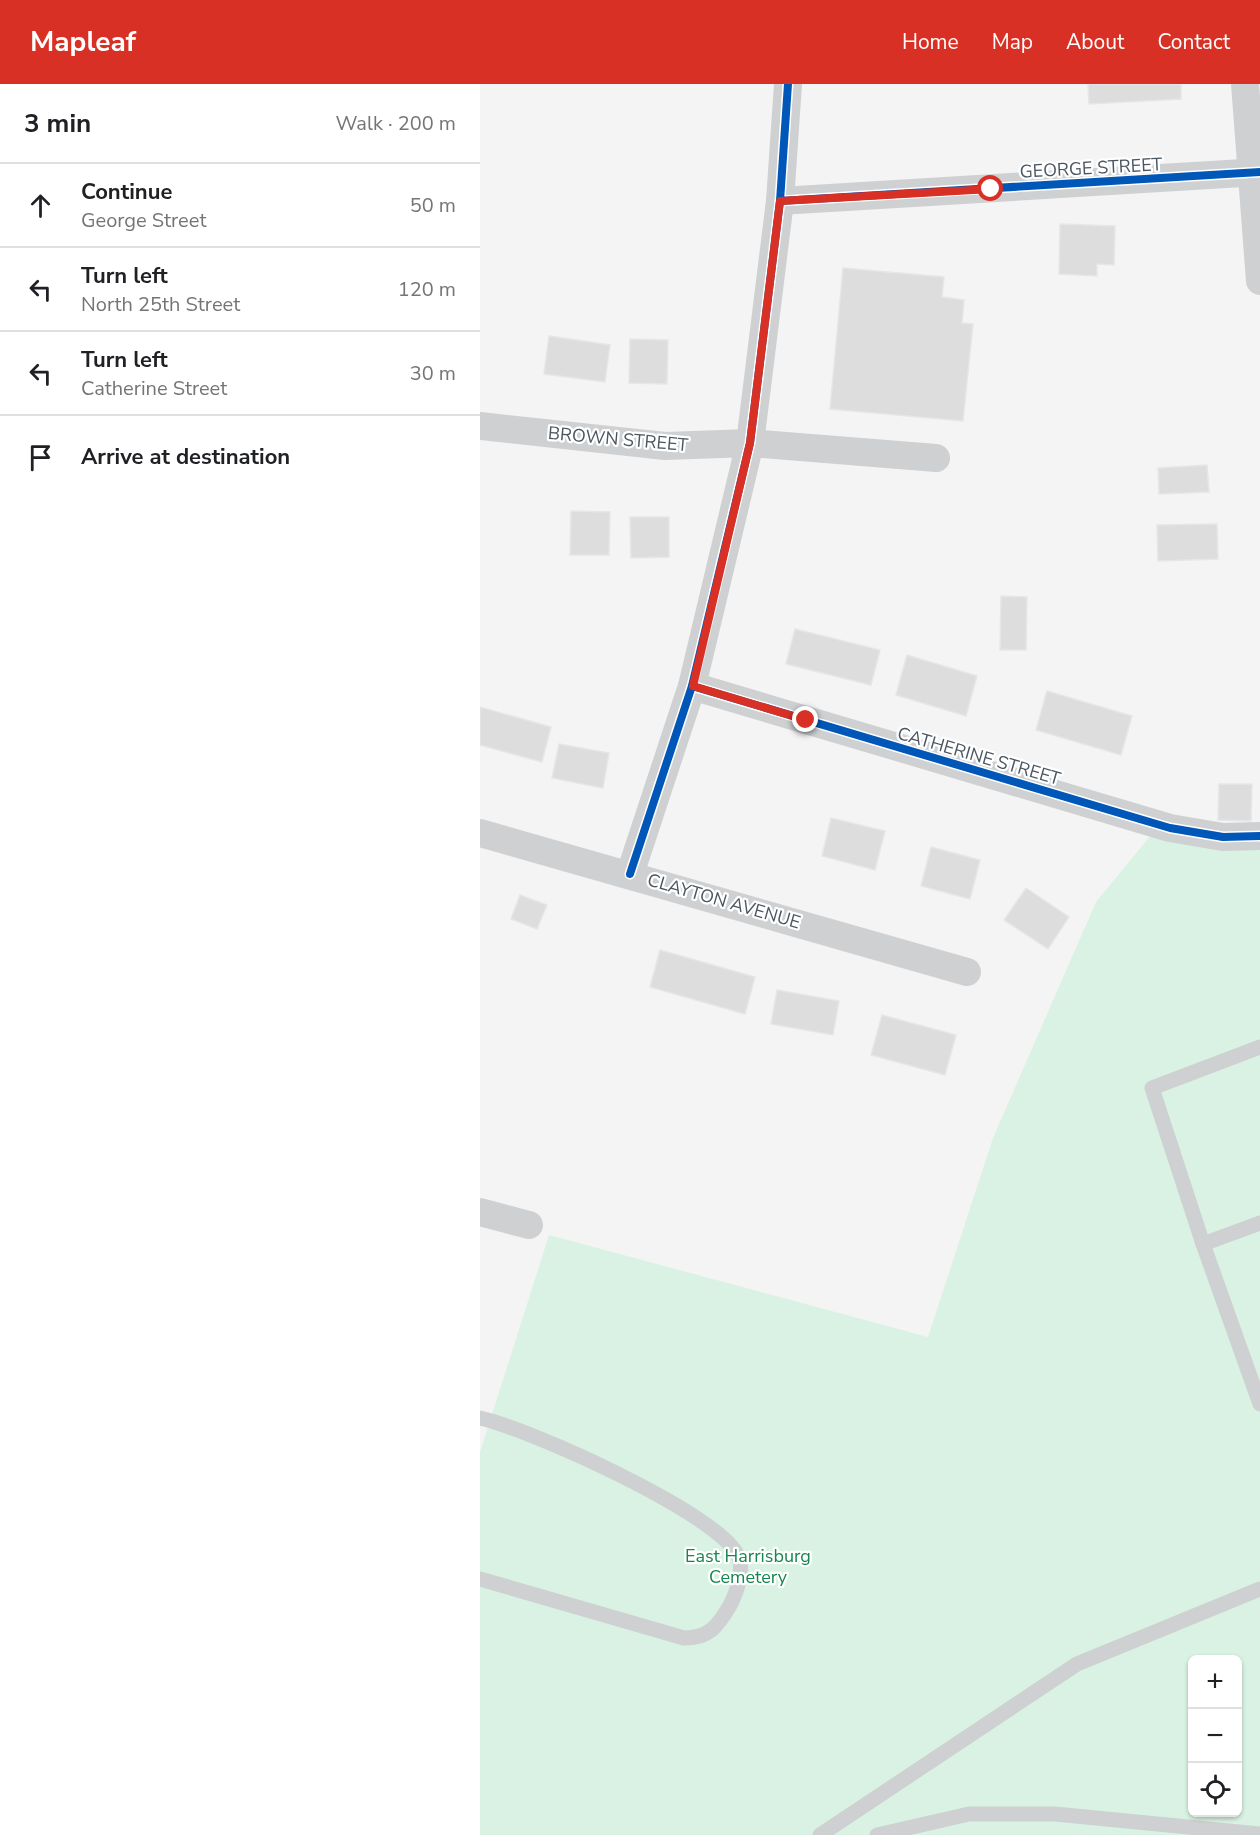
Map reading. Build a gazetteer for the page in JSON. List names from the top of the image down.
{
  "streets": {
    "street": [
      "GEORGE STREET",
      "BROWN STREET",
      "CATHERINE STREET",
      "CLAYTON AVENUE"
    ]
  },
  "parks": ["East Harrisburg Cemetery"],
  "page": {
    "header": "Mapleaf",
    "nav": [
      "Home",
      "Map",
      "About",
      "Contact"
    ],
    "heading": ["3 min", "Walk · 200 m"],
    "list": [
      ["Continue", "George Street", "50 m"],
      ["Turn left", "North 25th Street", "120 m"],
      ["Turn left", "Catherine Street", "30 m"],
      "Arrive at destination"
    ],
    "map_buttons": ["+", "−"]
  }
}
